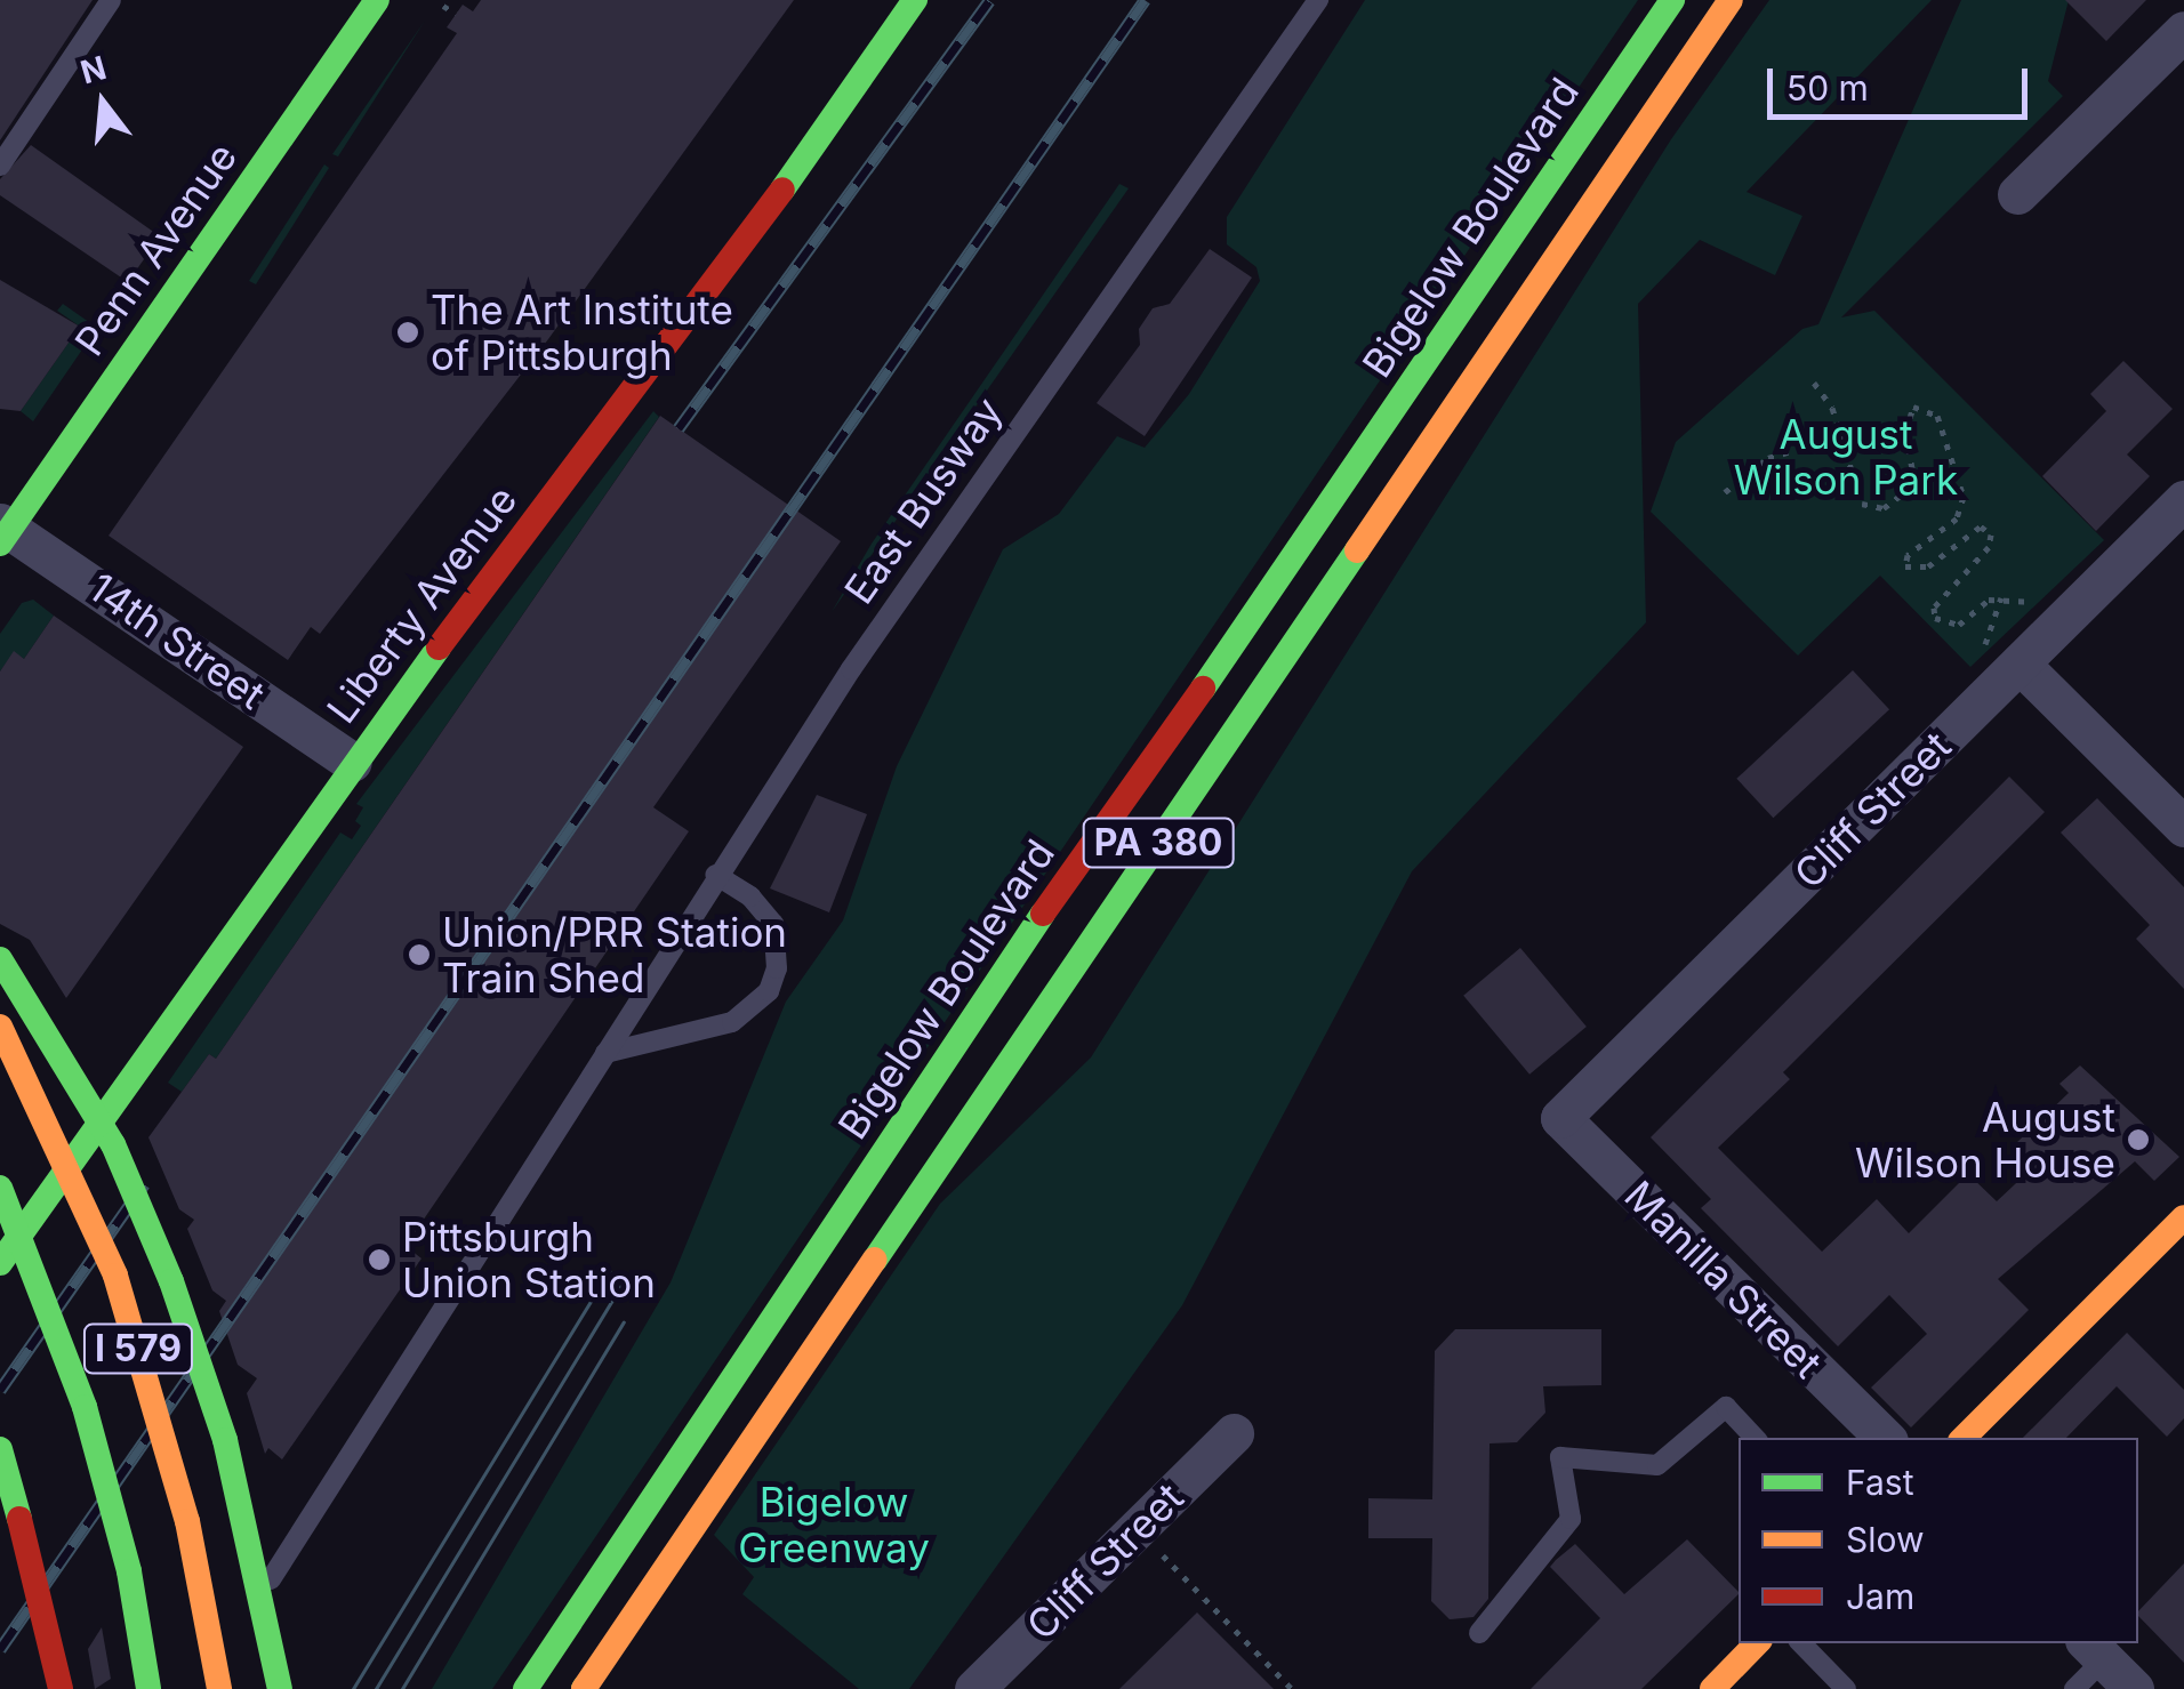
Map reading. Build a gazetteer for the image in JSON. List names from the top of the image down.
{
  "streets": {
    "main road": [
      "Bigelow Boulevard",
      "Penn Avenue",
      "Liberty Avenue",
      "PA 380",
      "I 579"
    ],
    "street": ["14th Street", "Cliff Street", "Manilla Street"],
    "lane": ["East Busway"]
  },
  "crossings": [
    ["Penn Avenue", "14th Street"],
    ["Liberty Avenue", "14th Street"],
    ["Cliff Street", "Manilla Street"]
  ],
  "parks": ["August Wilson Park", "Bigelow Greenway"],
  "places": [
    "The Art Institute of Pittsburgh",
    "Union/PRR Station Train Shed",
    "August Wilson House",
    "Pittsburgh Union Station"
  ],
  "legend": ["Fast", "Slow", "Jam"],
  "scale_bar": "50 m",
  "north": "top"
}
